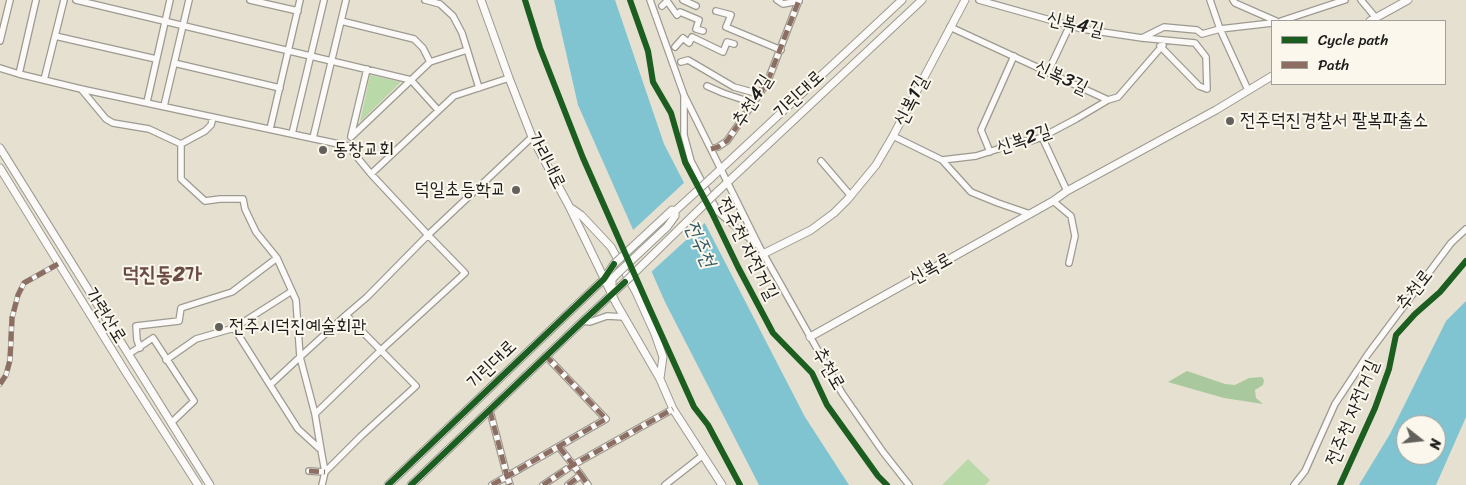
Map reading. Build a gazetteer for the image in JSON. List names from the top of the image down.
{
  "streets": {
    "street": [
      "신복4길",
      "신복3길",
      "기린대로",
      "추천4길",
      "신복1길",
      "신복2길",
      "가리내로",
      "신복로",
      "추천로",
      "가련산로"
    ],
    "cycle path": ["전주천 자전거길"]
  },
  "crossings": [
    ["신복4길", "신복2길"],
    ["신복3길", "신복1길"],
    ["신복3길", "신복2길"],
    ["기린대로", "가리내로"],
    ["기린대로", "추천로"],
    ["추천4길", "추천로"],
    ["신복1길", "추천로"],
    ["신복로", "추천로"]
  ],
  "districts": ["덕진동2가"],
  "water": ["전주천"],
  "places": [
    "전주덕진경찰서 팔복파출소",
    "동창교회",
    "덕일초등학교",
    "전주시덕진예술회관"
  ],
  "legend": ["Cycle path", "Path"],
  "north": "right"
}
